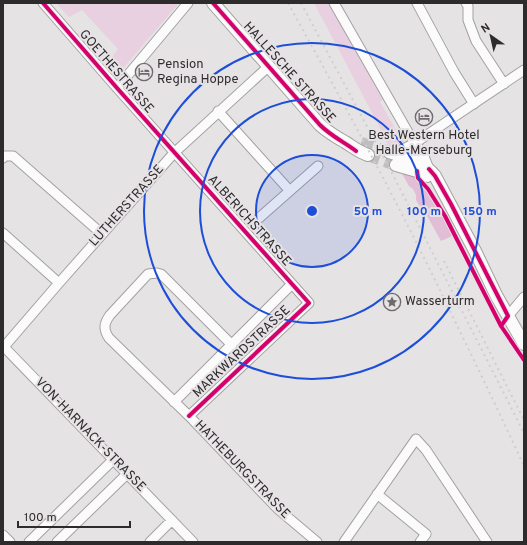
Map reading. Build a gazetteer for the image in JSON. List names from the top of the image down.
{
  "streets": {
    "main road": ["HALLESCHE STRASSE"],
    "street": [
      "GOETHESTRASSE",
      "LUTHERSTRASSE",
      "ALBERICHSTRASSE",
      "MARKWARDSTRASSE",
      "VON-HARNACK-STRASSE",
      "HATHEBURGSTRASSE"
    ]
  },
  "crossings": [
    ["GOETHESTRASSE", "LUTHERSTRASSE"],
    ["GOETHESTRASSE", "ALBERICHSTRASSE"],
    ["HALLESCHE STRASSE", "LUTHERSTRASSE"],
    ["LUTHERSTRASSE", "ALBERICHSTRASSE"],
    ["LUTHERSTRASSE", "VON-HARNACK-STRASSE"],
    ["ALBERICHSTRASSE", "MARKWARDSTRASSE"],
    ["MARKWARDSTRASSE", "HATHEBURGSTRASSE"]
  ],
  "places": {
    "hotel": ["Pension Regina Hoppe", "Best Western Hotel Halle-Merseburg"],
    "place": ["Wasserturm"]
  },
  "scale_bar": "100 m",
  "north": "top left",
  "rings": ["50 m", "100 m", "150 m"]
}
